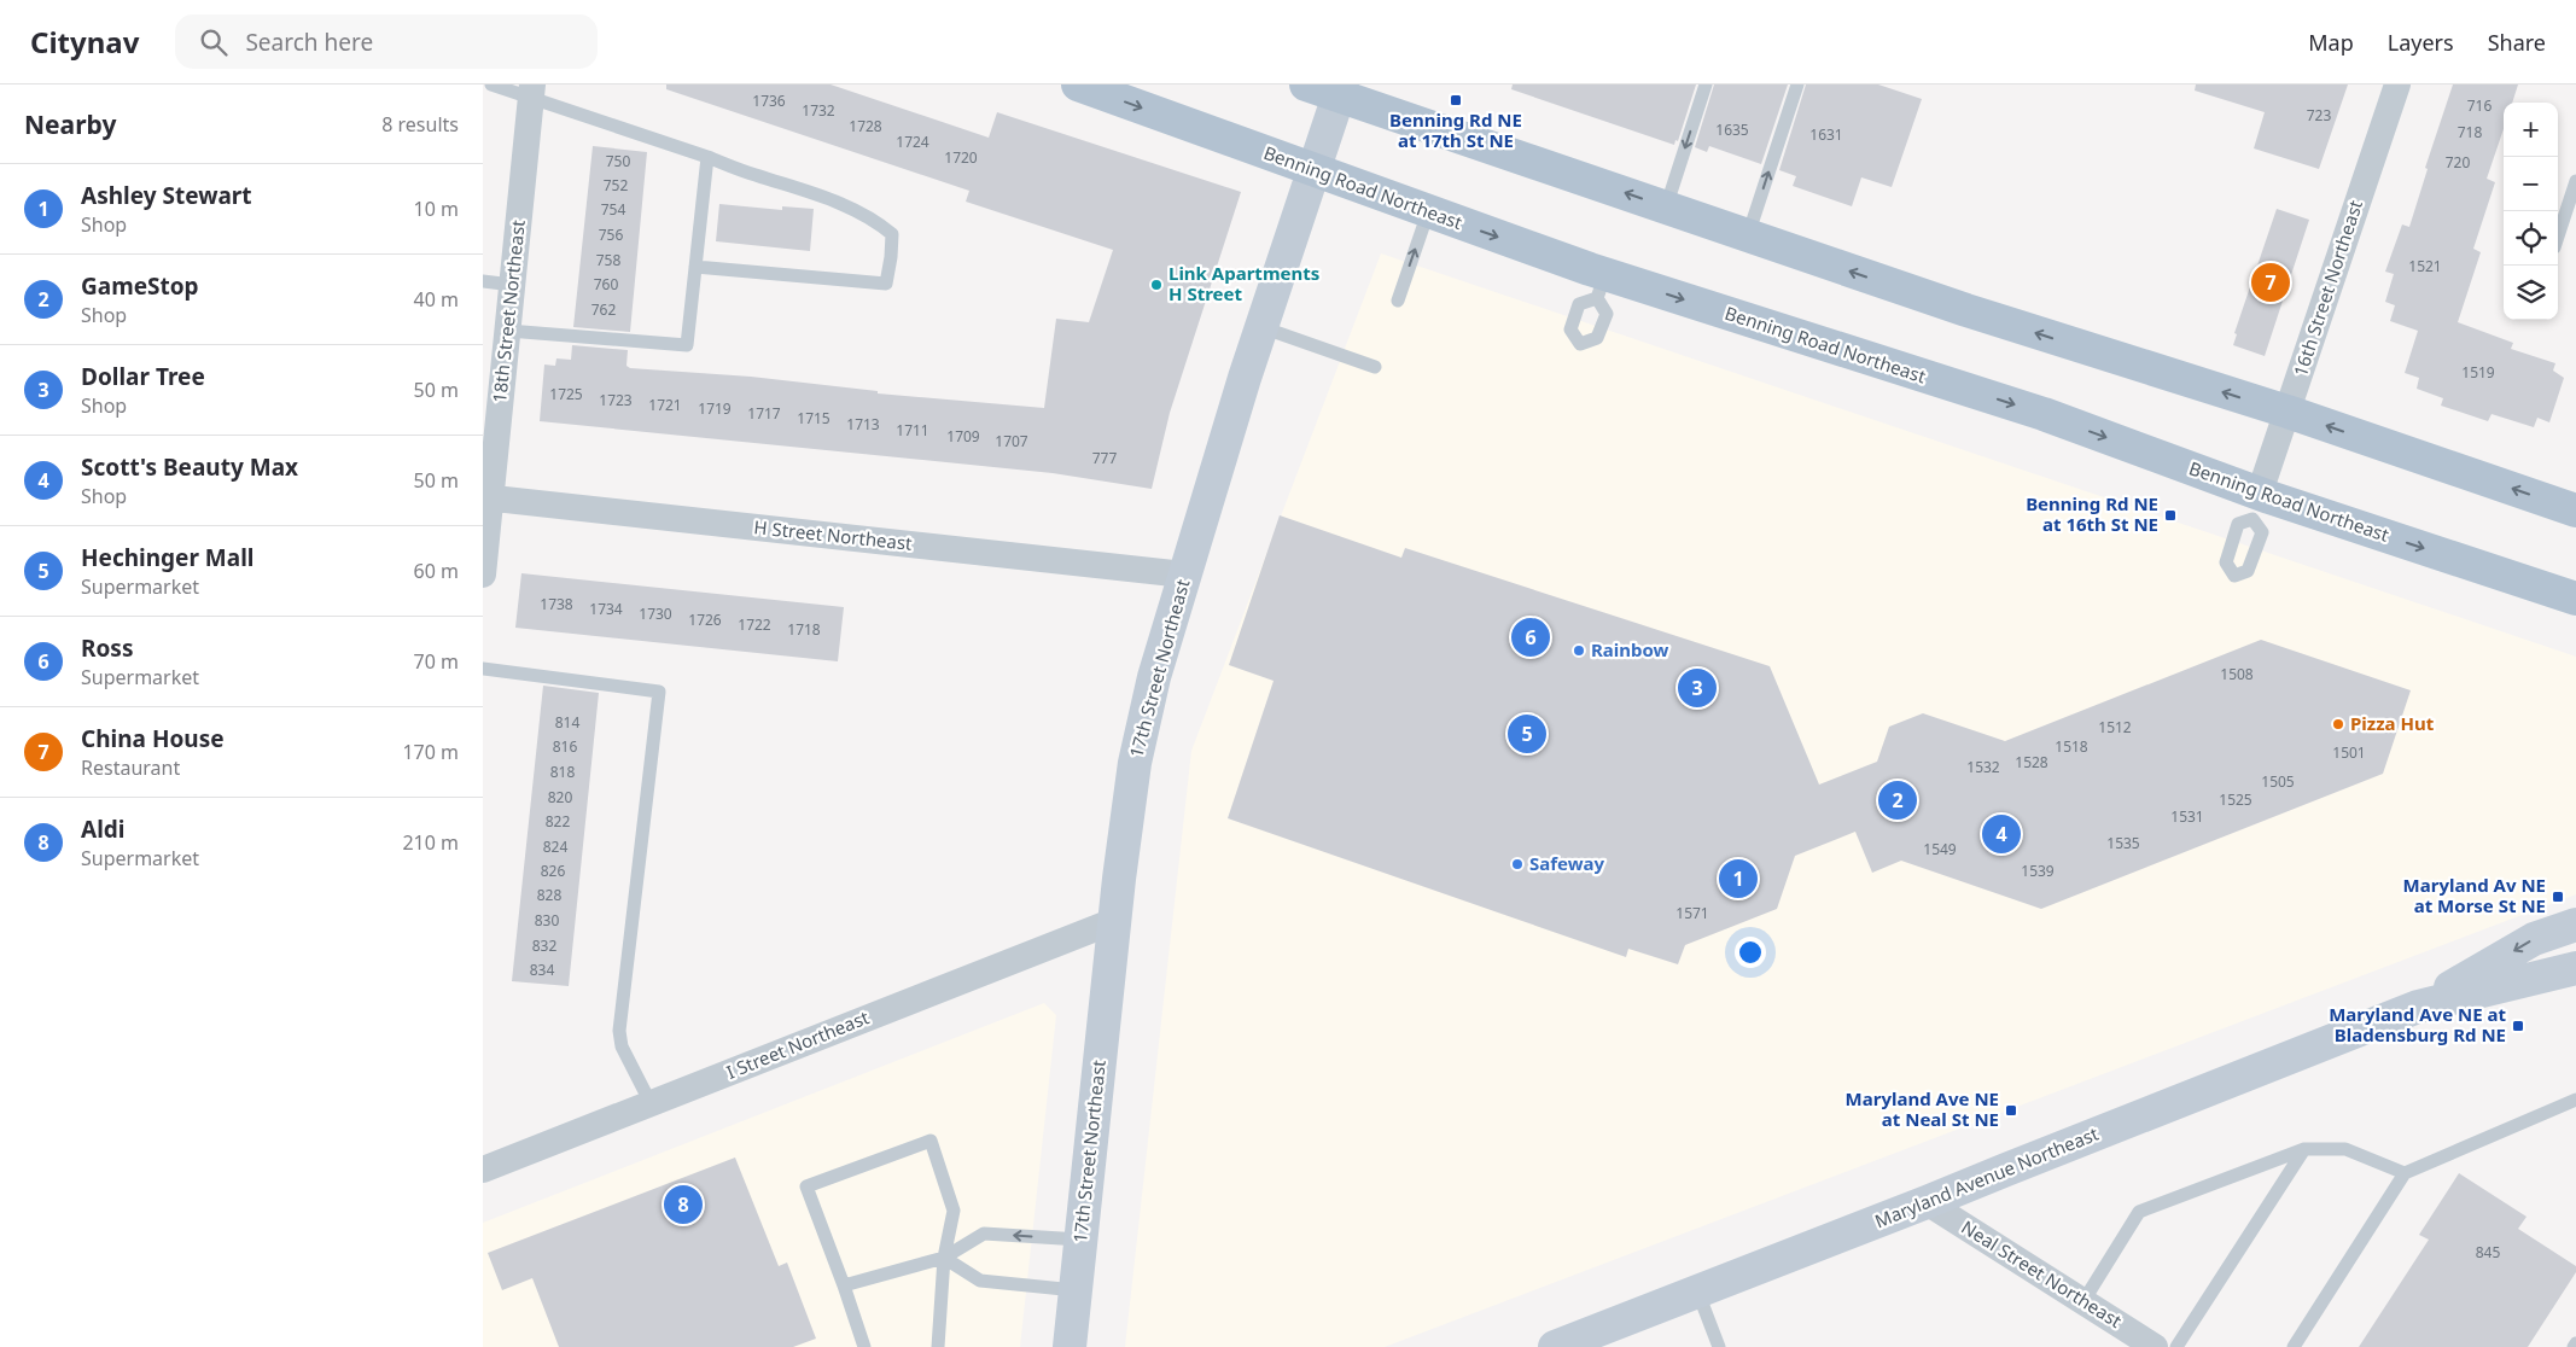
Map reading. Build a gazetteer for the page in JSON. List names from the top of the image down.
{
  "streets": {
    "main road": ["Benning Road Northeast", "17th Street Northeast", "Maryland Avenue Northeast"],
    "street": [
      "16th Street Northeast",
      "18th Street Northeast",
      "H Street Northeast",
      "I Street Northeast",
      "Neal Street Northeast"
    ]
  },
  "crossings": [
    ["Benning Road Northeast", "16th Street Northeast"],
    ["Benning Road Northeast", "17th Street Northeast"],
    ["18th Street Northeast", "H Street Northeast"],
    ["H Street Northeast", "17th Street Northeast"],
    ["17th Street Northeast", "I Street Northeast"],
    ["Maryland Avenue Northeast", "Neal Street Northeast"]
  ],
  "places": {
    "transit": [
      "Benning Rd NE at 17th St NE",
      "Benning Rd NE at 16th St NE",
      "Maryland Av NE at Morse St NE",
      "Maryland Ave NE at Bladensburg Rd NE",
      "Maryland Ave NE at Neal St NE"
    ],
    "other": [
      "Link Apartments H Street",
      "Rainbow",
      "Pizza Hut",
      "Safeway"
    ]
  },
  "house_numbers": [
    "1736",
    "716",
    "1732",
    "723",
    "1728",
    "1635",
    "718",
    "1631",
    "1724",
    "1720",
    "750",
    "720",
    "752",
    "754",
    "756",
    "758",
    "1521",
    "760",
    "762",
    "1519",
    "1725",
    "1723",
    "1721",
    "1719",
    "1717",
    "1715",
    "1713",
    "1711",
    "1709",
    "1707",
    "777",
    "1738",
    "1734",
    "1730",
    "1726",
    "1722",
    "1718",
    "1508",
    "814",
    "1512",
    "816",
    "1518",
    "1501",
    "1528",
    "1532",
    "818",
    "1505",
    "820",
    "1525",
    "1531",
    "822",
    "1535",
    "824",
    "1549",
    "826",
    "1539",
    "828",
    "1571",
    "830",
    "832",
    "834",
    "845"
  ],
  "page": {
    "header": "Citynav",
    "search": "Search here",
    "nav": ["Map", "Layers", "Share"],
    "heading": ["Nearby", "8 results"],
    "map_buttons": ["+", "−"],
    "list": [
      {
        "mark": "1",
        "name": "Ashley Stewart",
        "note": "Shop",
        "value": "10 m"
      },
      {
        "mark": "2",
        "name": "GameStop",
        "note": "Shop",
        "value": "40 m"
      },
      {
        "mark": "3",
        "name": "Dollar Tree",
        "note": "Shop",
        "value": "50 m"
      },
      {
        "mark": "4",
        "name": "Scott's Beauty Max",
        "note": "Shop",
        "value": "50 m"
      },
      {
        "mark": "5",
        "name": "Hechinger Mall",
        "note": "Supermarket",
        "value": "60 m"
      },
      {
        "mark": "6",
        "name": "Ross",
        "note": "Supermarket",
        "value": "70 m"
      },
      {
        "mark": "7",
        "name": "China House",
        "note": "Restaurant",
        "value": "170 m"
      },
      {
        "mark": "8",
        "name": "Aldi",
        "note": "Supermarket",
        "value": "210 m"
      }
    ],
    "pins": [
      "7",
      "6",
      "3",
      "5",
      "2",
      "4",
      "1",
      "8"
    ]
  }
}
